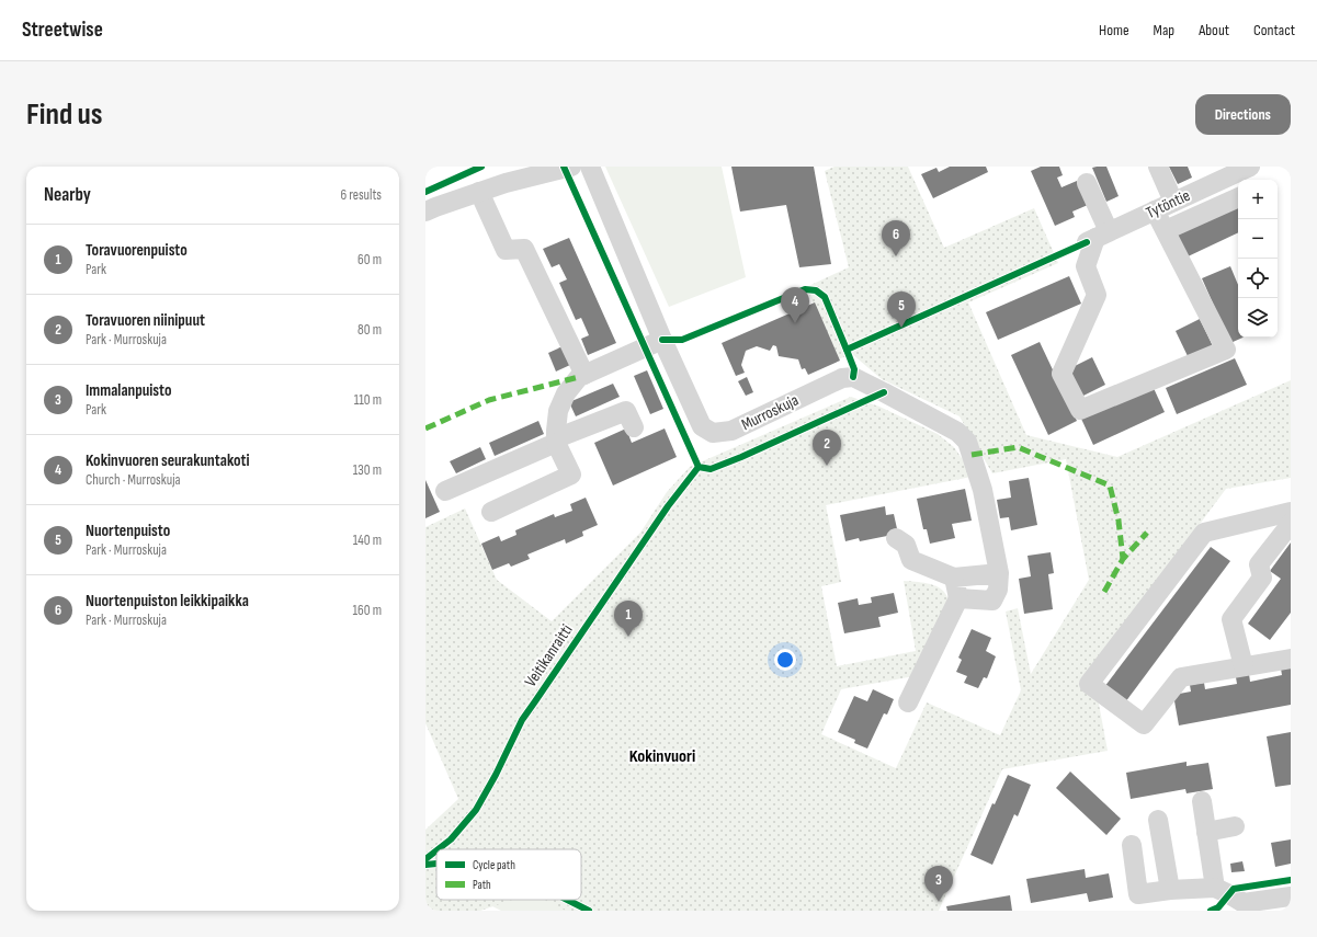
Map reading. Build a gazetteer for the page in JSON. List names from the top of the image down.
{
  "streets": {
    "street": ["Tytöntie", "Murroskuja"],
    "cycle path": ["Veitikanraitti"]
  },
  "districts": ["Kokinvuori"],
  "legend": ["Cycle path", "Path"],
  "page": {
    "header": "Streetwise",
    "nav": [
      "Home",
      "Map",
      "About",
      "Contact"
    ],
    "buttons": "Directions",
    "title": "Find us",
    "heading": ["Nearby", "6 results"],
    "map_buttons": ["+", "−"],
    "pins": [
      "6",
      "4",
      "5",
      "2",
      "1",
      "3"
    ],
    "list": [
      {
        "mark": "1",
        "name": "Toravuorenpuisto",
        "note": "Park",
        "value": "60 m"
      },
      {
        "mark": "2",
        "name": "Toravuoren niinipuut",
        "note": "Park · Murroskuja",
        "value": "80 m"
      },
      {
        "mark": "3",
        "name": "Immalanpuisto",
        "note": "Park",
        "value": "110 m"
      },
      {
        "mark": "4",
        "name": "Kokinvuoren seurakuntakoti",
        "note": "Church · Murroskuja",
        "value": "130 m"
      },
      {
        "mark": "5",
        "name": "Nuortenpuisto",
        "note": "Park · Murroskuja",
        "value": "140 m"
      },
      {
        "mark": "6",
        "name": "Nuortenpuiston leikkipaikka",
        "note": "Park · Murroskuja",
        "value": "160 m"
      }
    ]
  }
}
